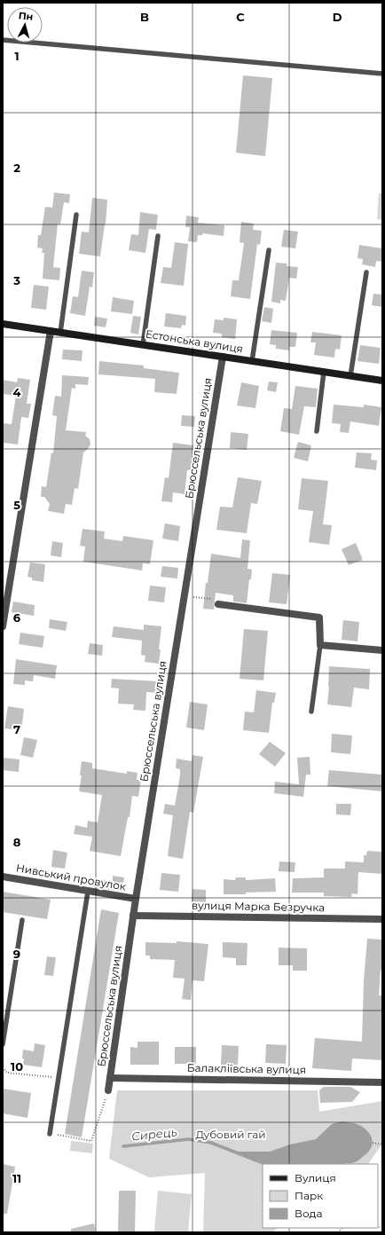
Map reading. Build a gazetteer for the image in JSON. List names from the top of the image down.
{
  "streets": {
    "street": [
      "Естонська вулиця",
      "Брюссельська вулиця",
      "Нивський провулок",
      "вулиця Марка Безручка",
      "Балакліївська вулиця"
    ]
  },
  "crossings": [
    ["Естонська вулиця", "Брюссельська вулиця"],
    ["Брюссельська вулиця", "Нивський провулок"],
    ["Брюссельська вулиця", "вулиця Марка Безручка"],
    ["Брюссельська вулиця", "Балакліївська вулиця"]
  ],
  "water": ["Сирець"],
  "parks": ["Дубовий гай"],
  "legend": ["Вулиця", "Парк", "Вода"],
  "north": "top",
  "grid": {
    "columns": ["B", "C", "D"],
    "rows": [
      "1",
      "2",
      "3",
      "4",
      "5",
      "6",
      "7",
      "8",
      "9",
      "10",
      "11"
    ]
  }
}
